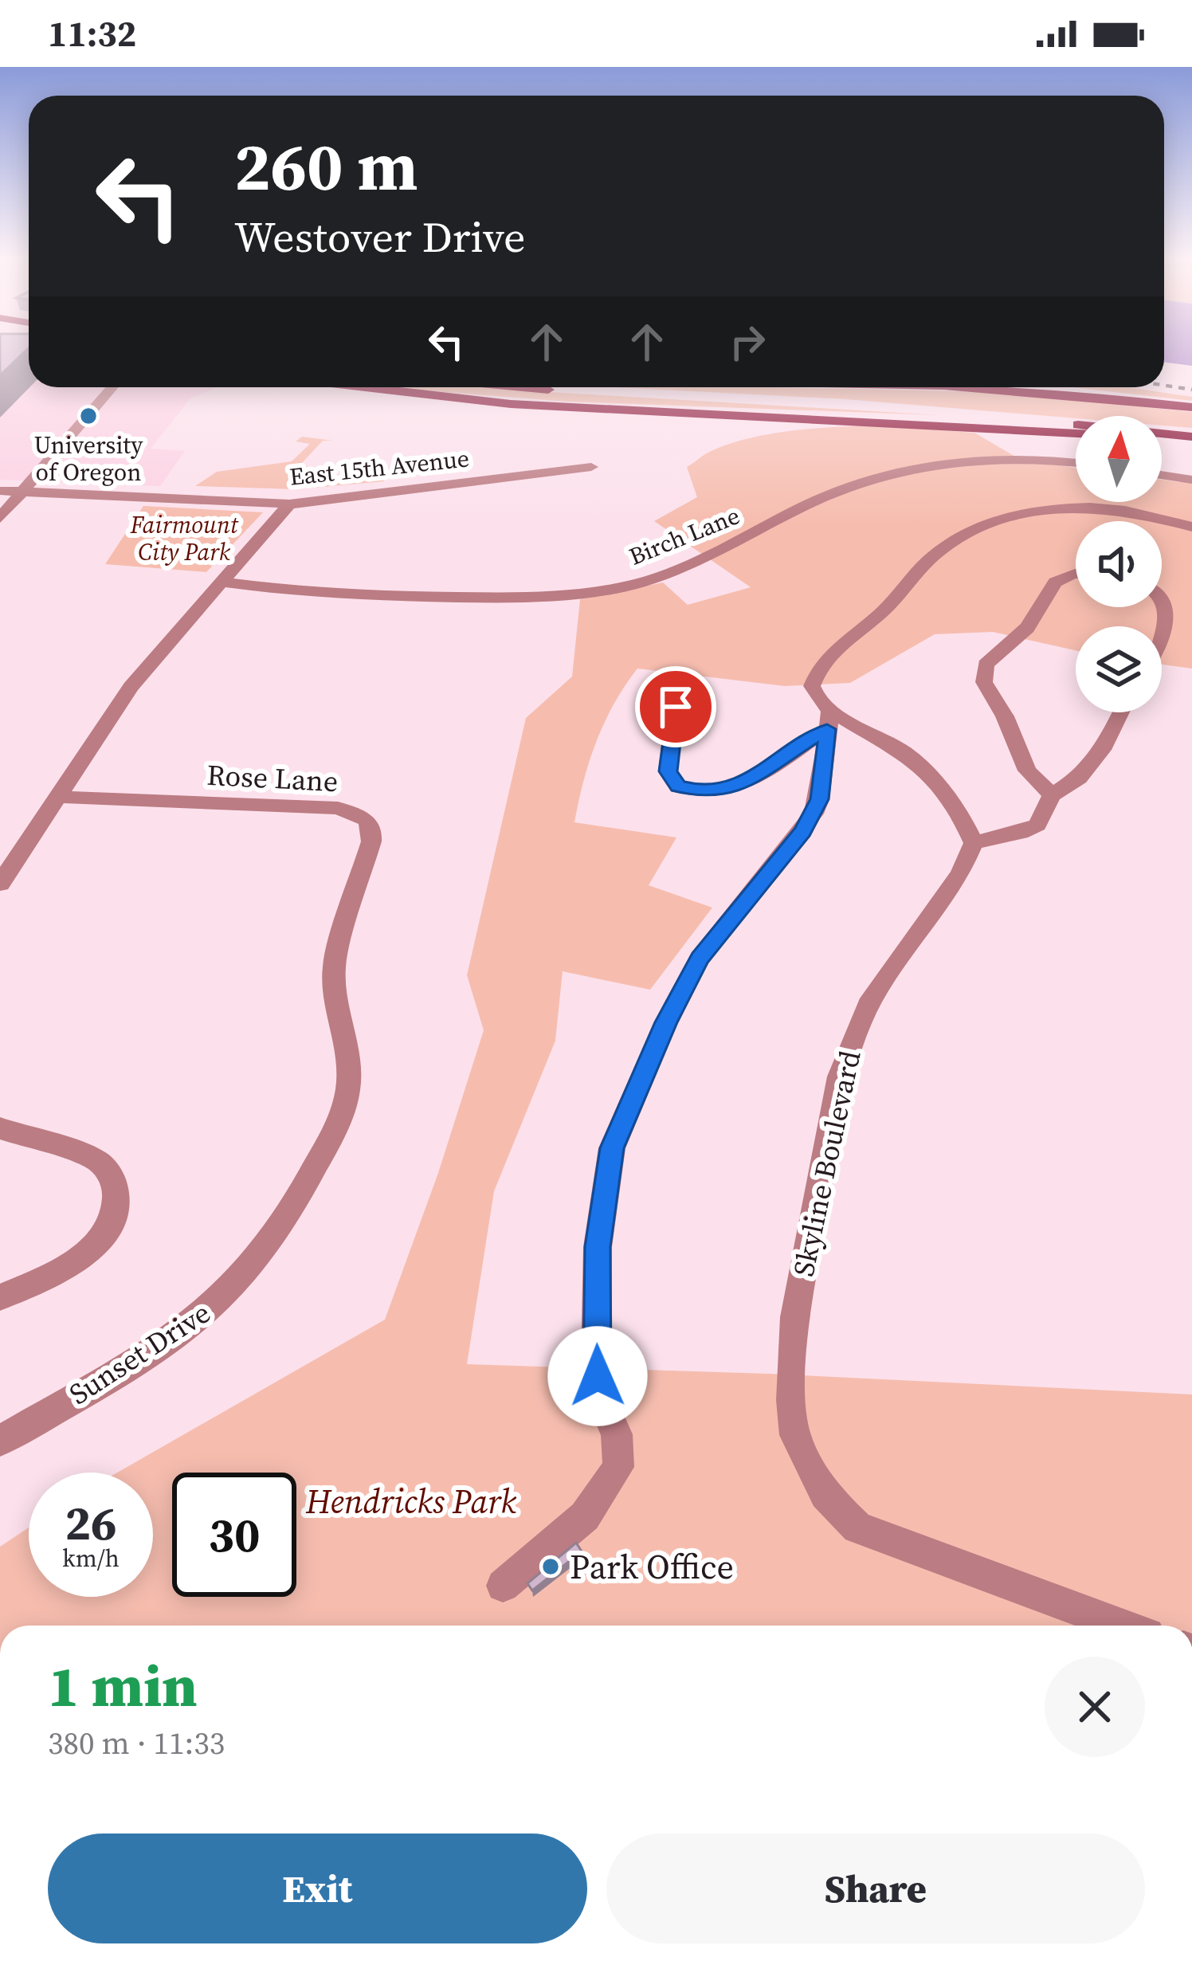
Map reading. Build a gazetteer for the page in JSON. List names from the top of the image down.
{
  "streets": {
    "street": [
      "East 15th Avenue",
      "Birch Lane",
      "Rose Lane",
      "Skyline Boulevard",
      "Sunset Drive"
    ]
  },
  "crossings": [
    ["Rose Lane", "Sunset Drive"]
  ],
  "parks": ["Fairmount City Park", "Hendricks Park"],
  "places": ["University of Oregon", "Park Office"],
  "north": "top",
  "page": {
    "status": "11:32",
    "turn": ["260 m", "Westover Drive"],
    "speed": "26 km/h",
    "limit": "30",
    "heading": ["1 min", "380 m · 11:33"],
    "buttons": ["Exit", "Share"]
  }
}
